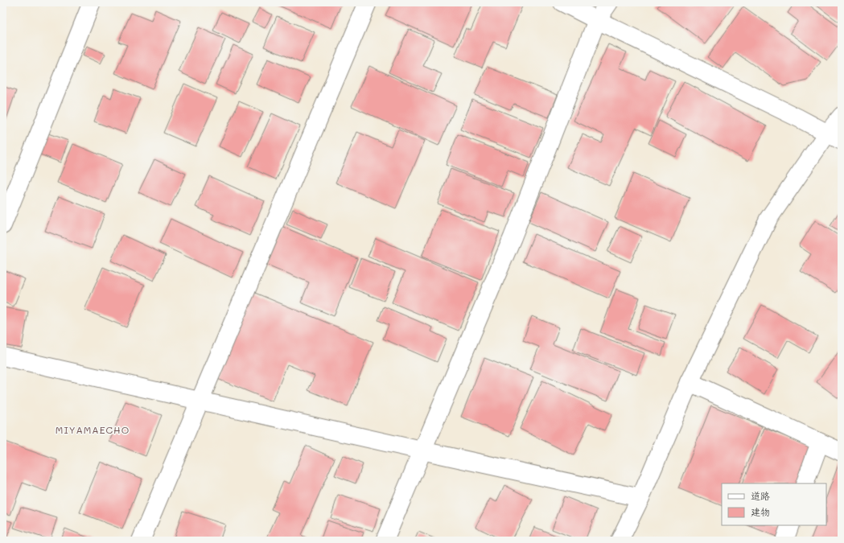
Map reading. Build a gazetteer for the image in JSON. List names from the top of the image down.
{
  "districts": ["MIYAMAECHO"],
  "legend": ["道路", "建物"]
}
